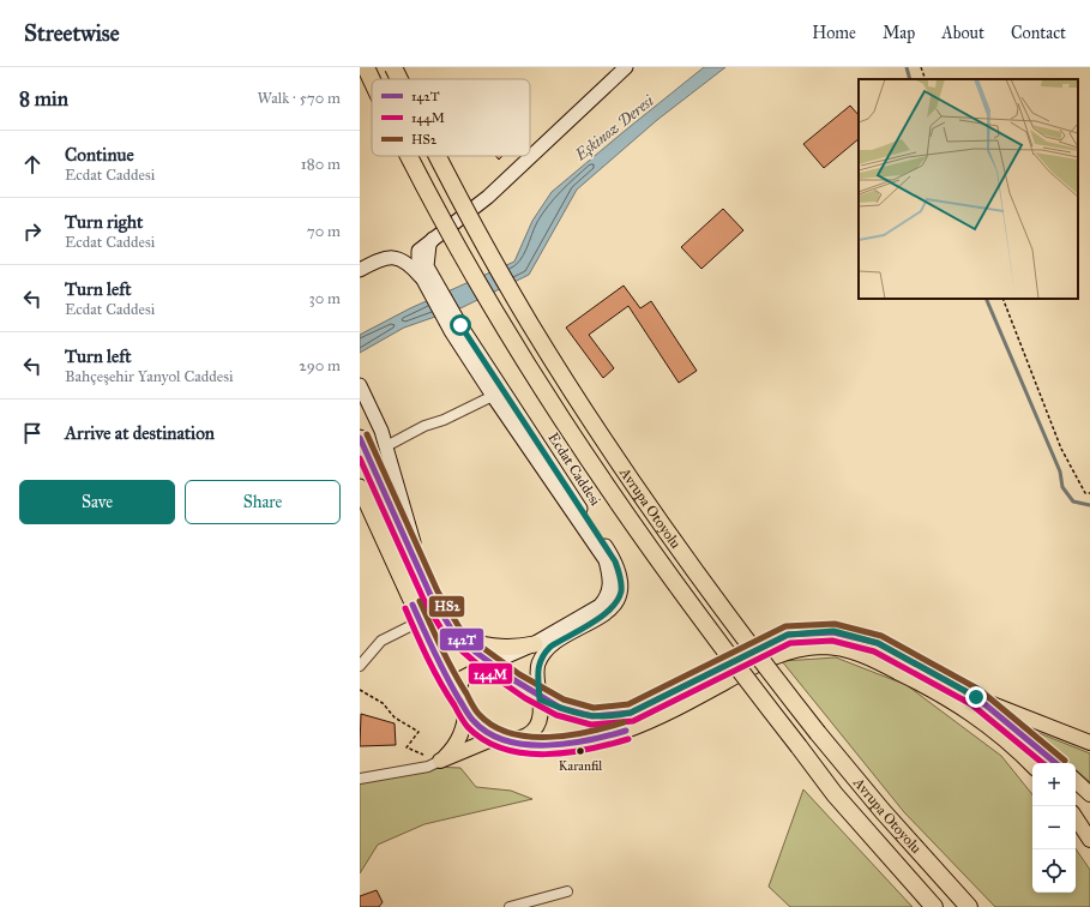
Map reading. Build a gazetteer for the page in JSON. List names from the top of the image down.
{
  "streets": {
    "highway": ["Avrupa Otoyolu"],
    "main road": ["Ecdat Caddesi"]
  },
  "water": ["Eşkinoz Deresi"],
  "places": ["Karanfil"],
  "lines": ["transit line HS2", "transit line 142T", "transit line 144M"],
  "legend": ["142T", "144M", "HS2"],
  "page": {
    "header": "Streetwise",
    "nav": [
      "Home",
      "Map",
      "About",
      "Contact"
    ],
    "heading": ["8 min", "Walk · 570 m"],
    "list": [
      ["Continue", "Ecdat Caddesi", "180 m"],
      ["Turn right", "Ecdat Caddesi", "70 m"],
      ["Turn left", "Ecdat Caddesi", "30 m"],
      ["Turn left", "Bahçeşehir Yanyol Caddesi", "290 m"],
      "Arrive at destination"
    ],
    "buttons": ["Save", "Share"],
    "map_buttons": ["+", "−"]
  }
}
